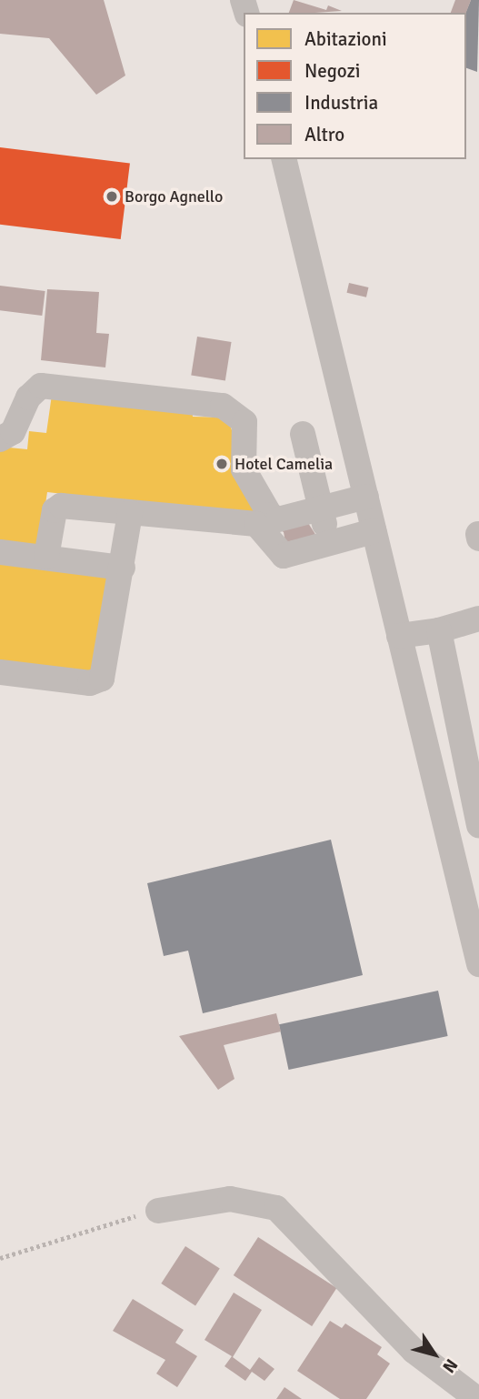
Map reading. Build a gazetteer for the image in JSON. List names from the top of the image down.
{
  "places": ["Borgo Agnello", "Hotel Camelia"],
  "legend": [
    "Abitazioni",
    "Negozi",
    "Industria",
    "Altro"
  ],
  "north": "bottom right"
}
